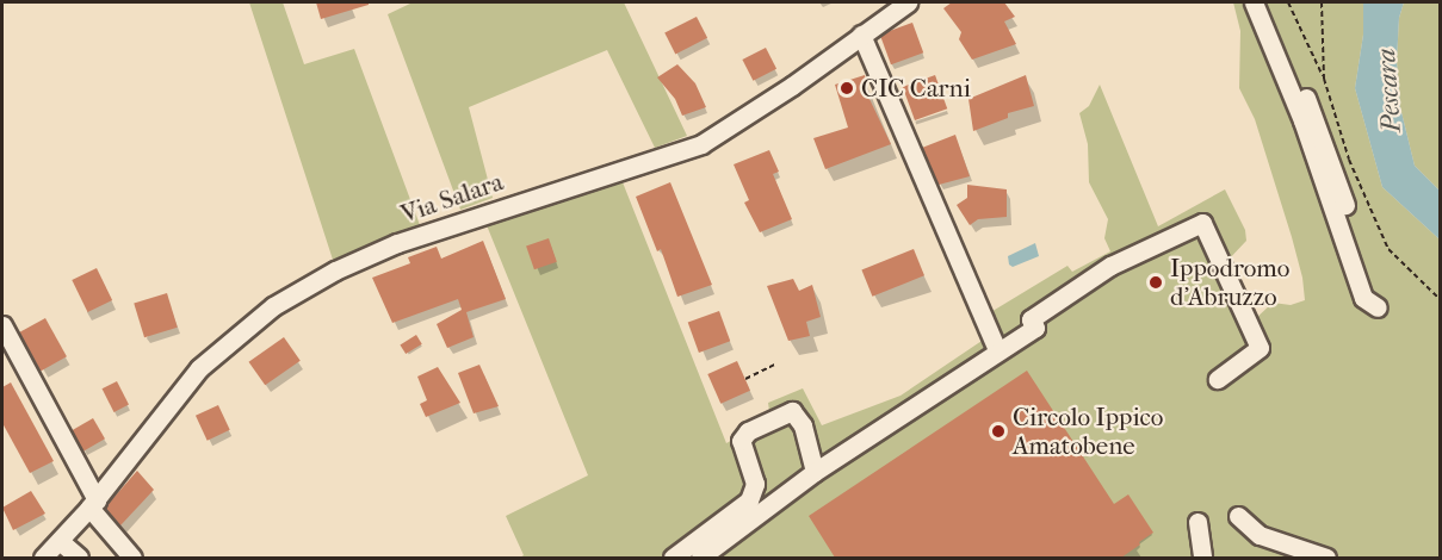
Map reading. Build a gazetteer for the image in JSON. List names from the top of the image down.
{
  "streets": {
    "street": ["Via Salara"]
  },
  "water": ["Pescara"],
  "places": ["CIC Carni", "Ippodromo d'Abruzzo", "Circolo Ippico Amatobene"]
}
